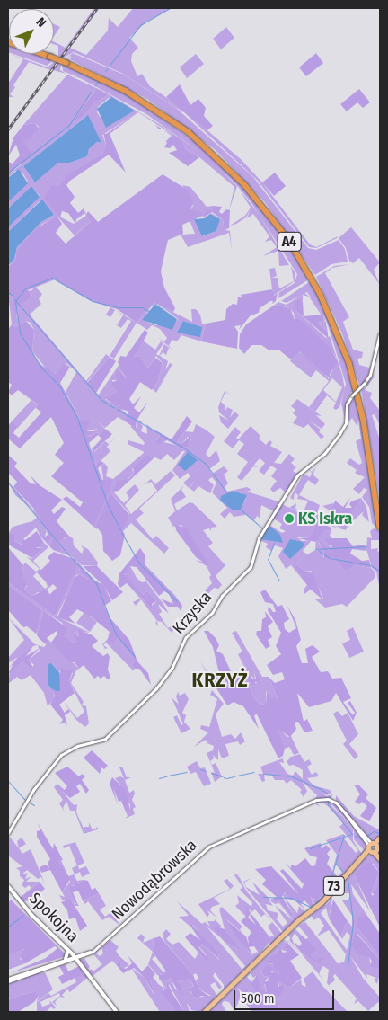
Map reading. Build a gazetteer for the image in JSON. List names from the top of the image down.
{
  "streets": {
    "highway": ["A4"],
    "main road": ["73", "Spokojna"],
    "street": ["Krzyska", "Nowodąbrowska"]
  },
  "crossings": [
    ["Nowodąbrowska", "73"],
    ["Nowodąbrowska", "Spokojna"]
  ],
  "districts": ["KRZYŻ"],
  "places": ["KS Iskra"],
  "scale_bar": "500 m",
  "north": "top right"
}
